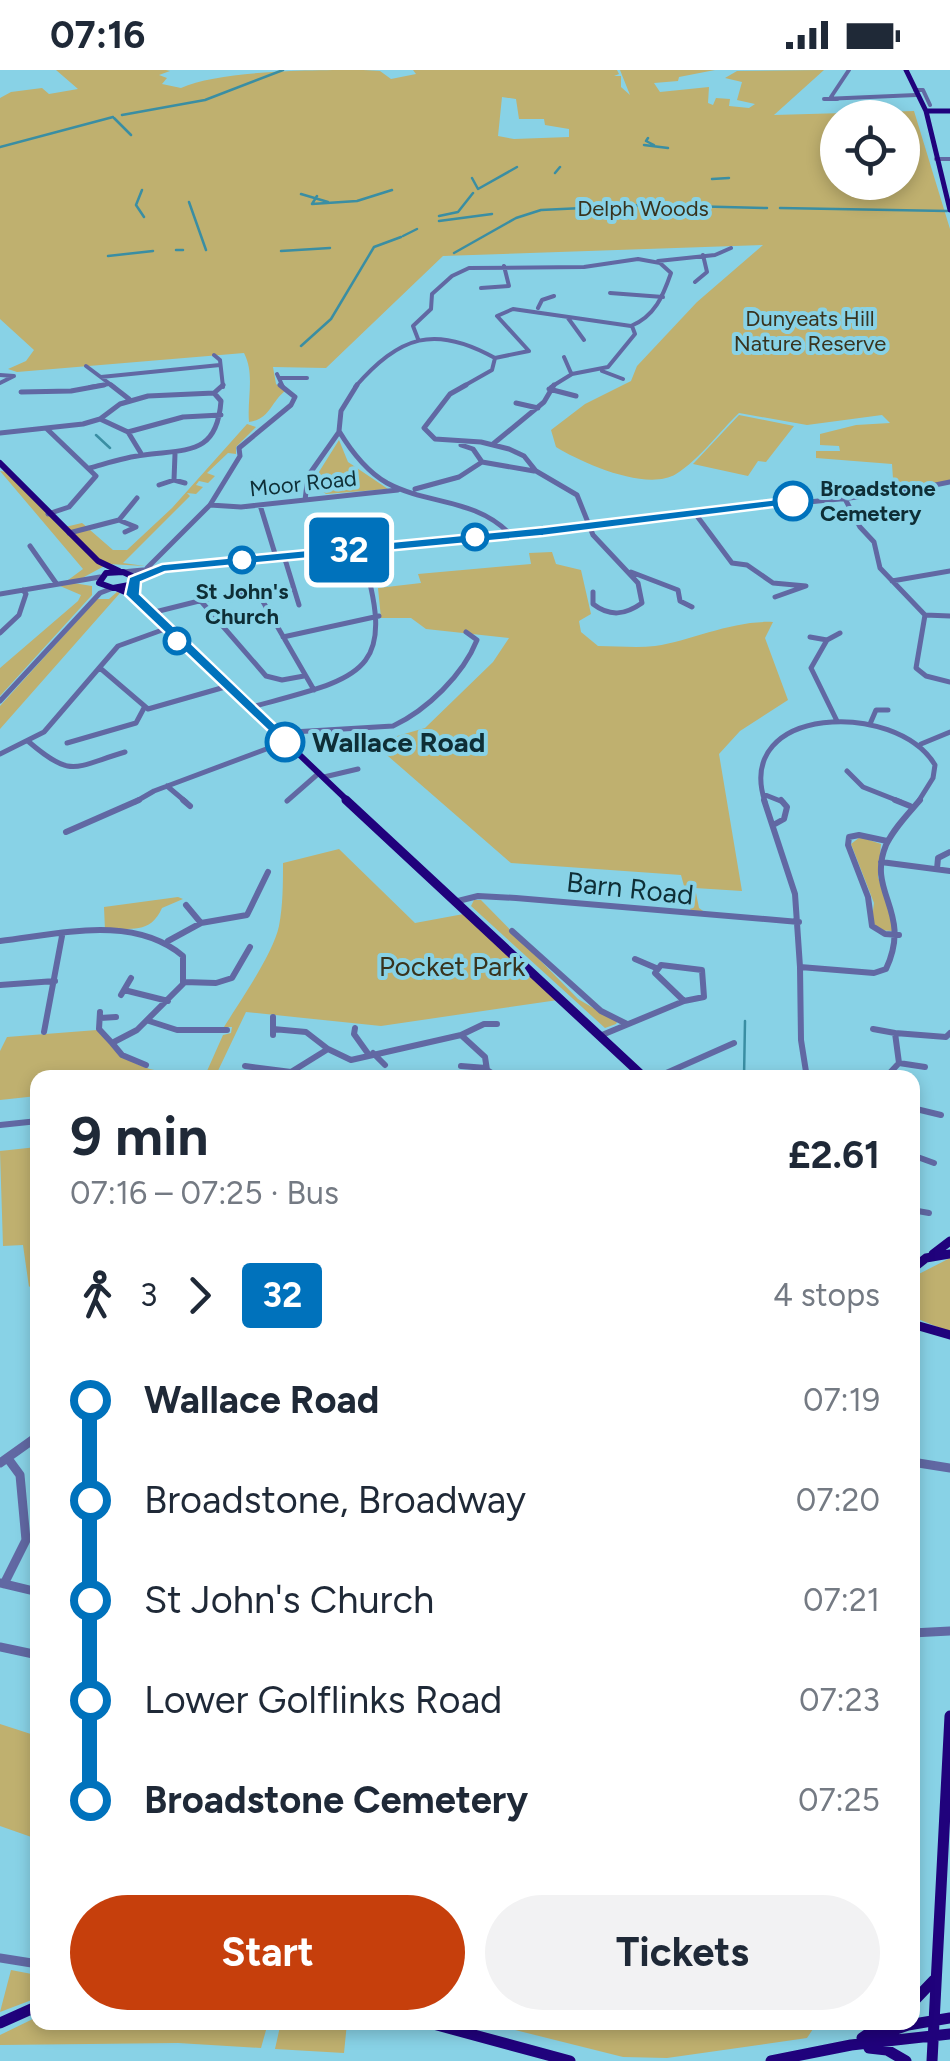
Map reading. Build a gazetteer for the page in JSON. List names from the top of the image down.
{
  "streets": {
    "street": ["Moor Road", "Barn Road"]
  },
  "parks": ["Delph Woods", "Dunyeats Hill Nature Reserve", "Pocket Park"],
  "places": ["Broadstone Cemetery", "St John's Church", "Wallace Road"],
  "lines": ["bus line 32"],
  "page": {
    "status": "07:16",
    "on_map": "32",
    "heading": ["9 min", "07:16 – 07:25 · Bus", "£2.61"],
    "legs": ["3", "32", "4 stops"],
    "list": [
      {
        "name": "Wallace Road",
        "value": "07:19"
      },
      {
        "name": "Broadstone, Broadway",
        "value": "07:20"
      },
      {
        "name": "St John's Church",
        "value": "07:21"
      },
      {
        "name": "Lower Golflinks Road",
        "value": "07:23"
      },
      {
        "name": "Broadstone Cemetery",
        "value": "07:25"
      }
    ],
    "buttons": ["Start", "Tickets"]
  }
}
